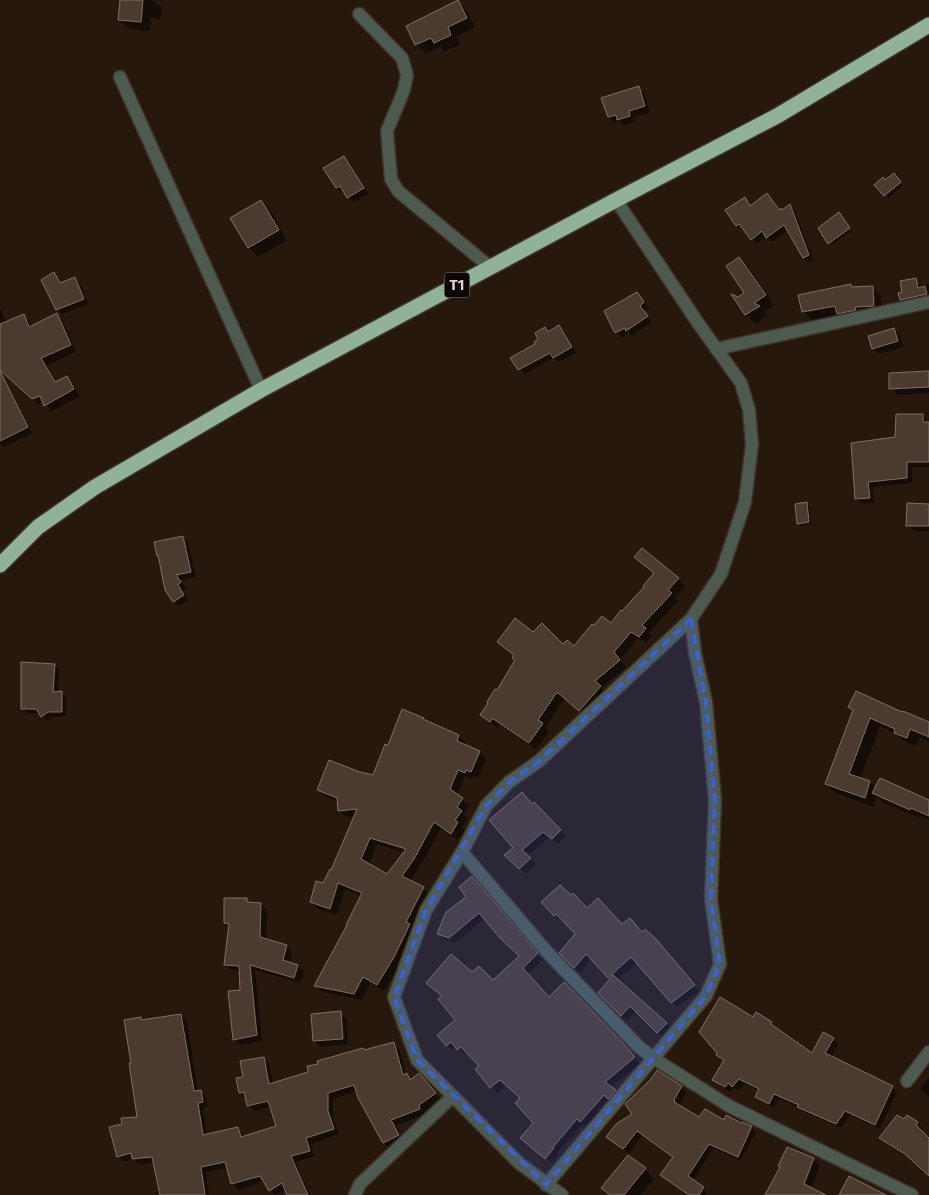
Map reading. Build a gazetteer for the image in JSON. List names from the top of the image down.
{
  "streets": {
    "highway": ["T1"]
  }
}
